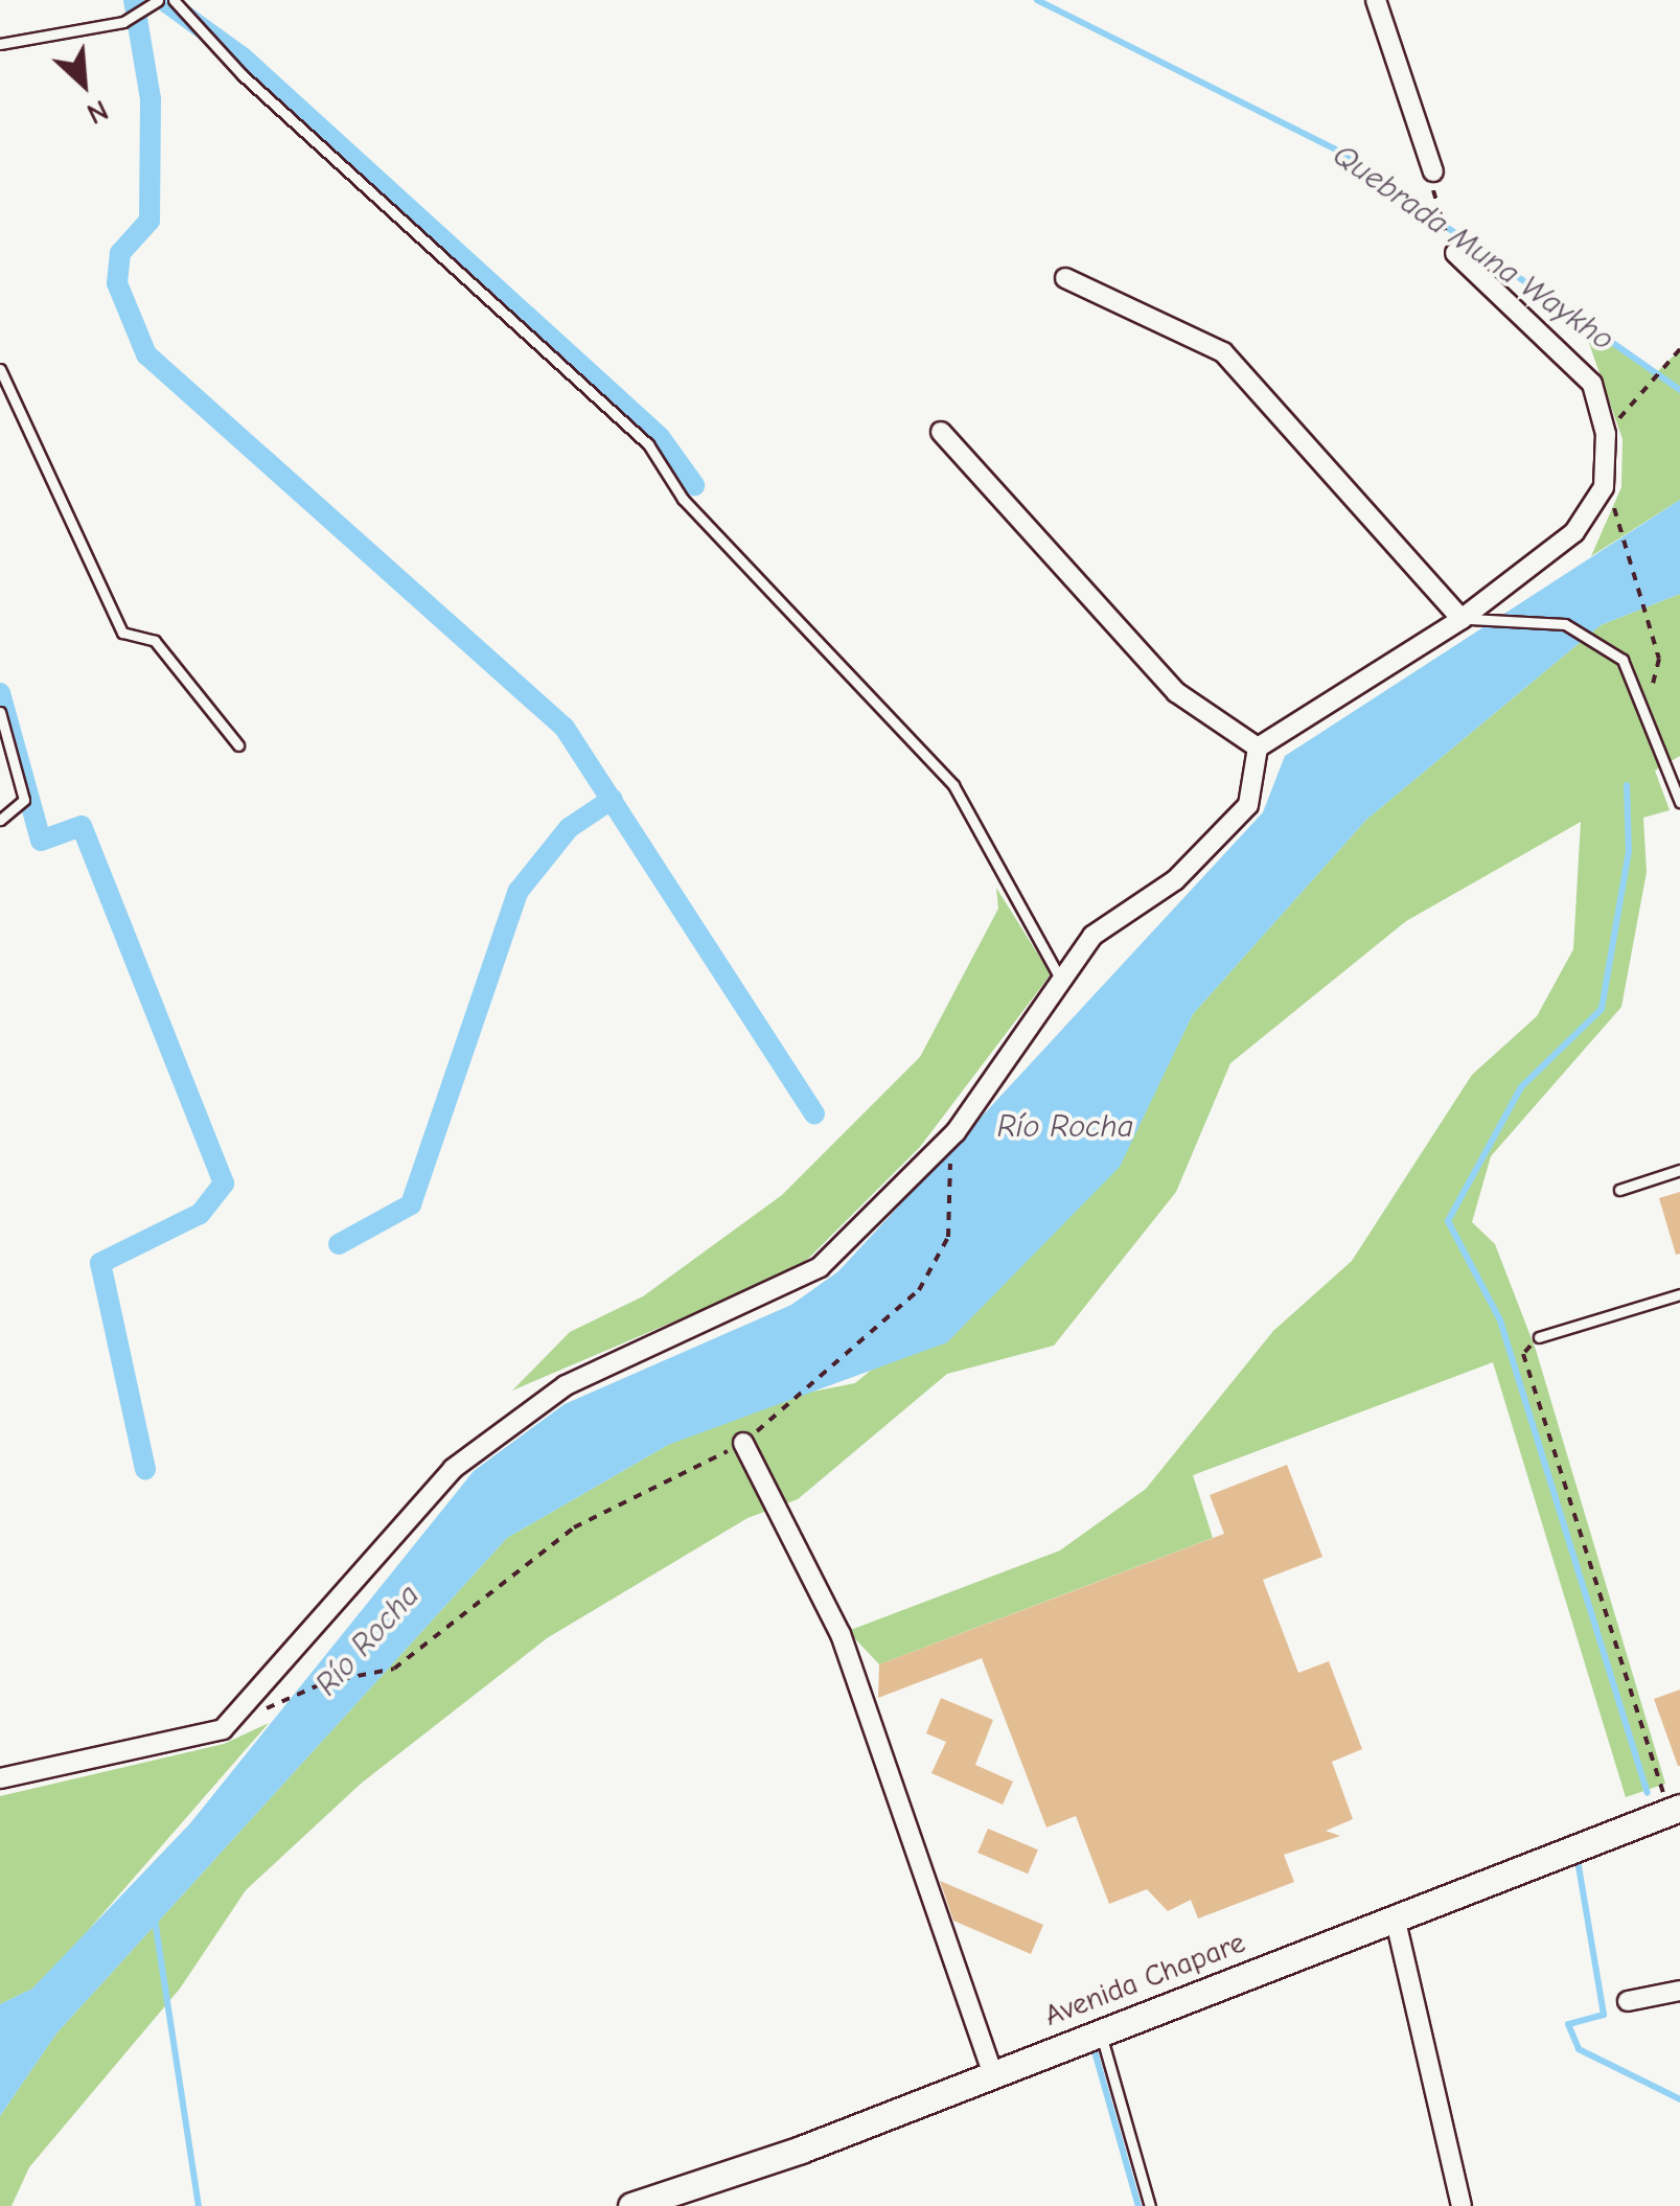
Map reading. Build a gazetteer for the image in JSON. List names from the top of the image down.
{
  "streets": {
    "main road": ["Avenida Chapare"]
  },
  "water": ["Quebrada Muna Waykho", "Río Rocha"],
  "north": "bottom right"
}
